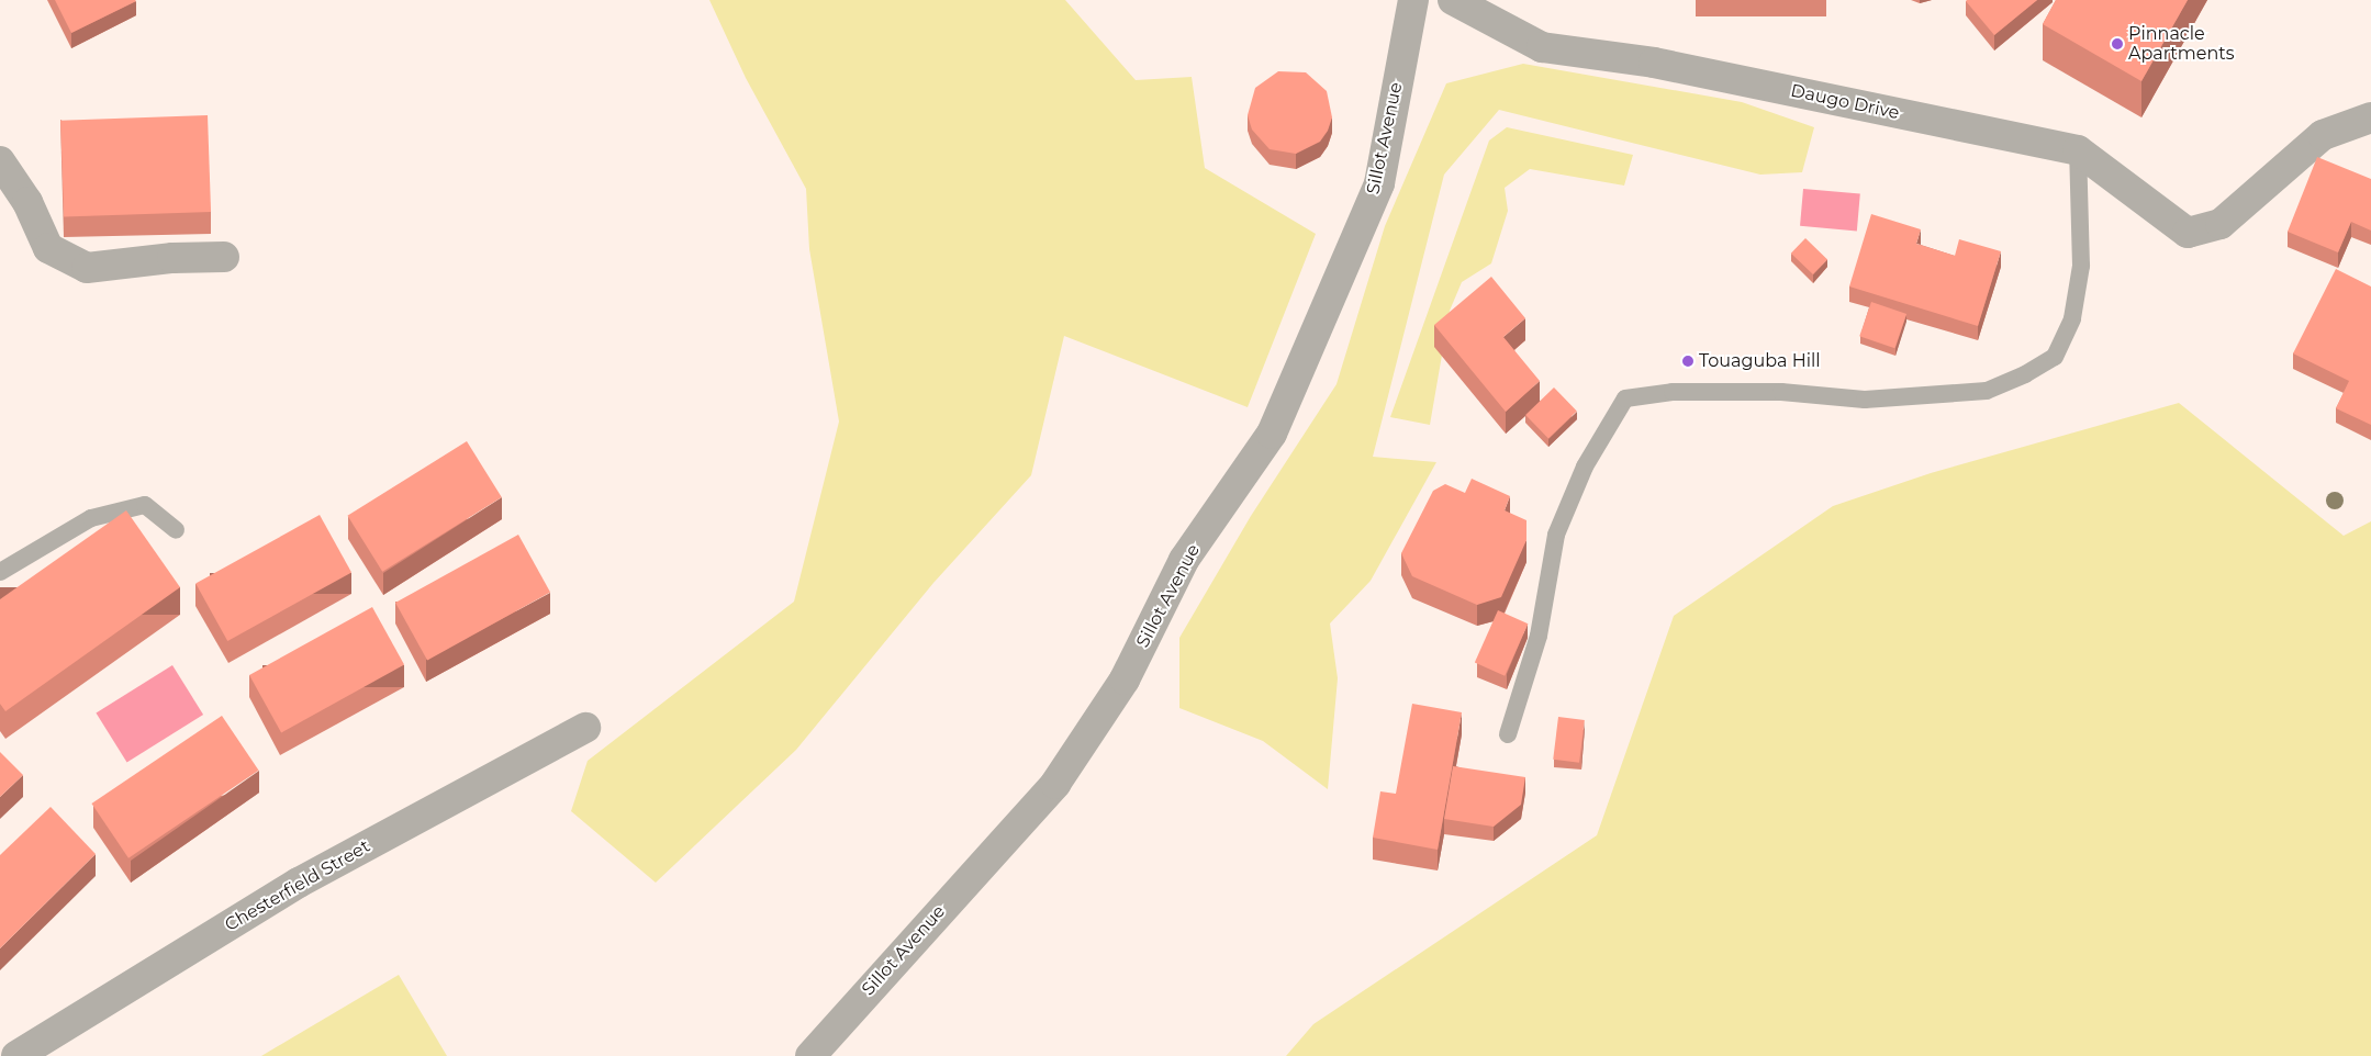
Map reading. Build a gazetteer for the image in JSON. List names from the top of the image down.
{
  "streets": {
    "street": ["Daugo Drive", "Sillot Avenue", "Chesterfield Street"]
  },
  "places": ["Pinnacle Apartments", "Touaguba Hill"]
}
